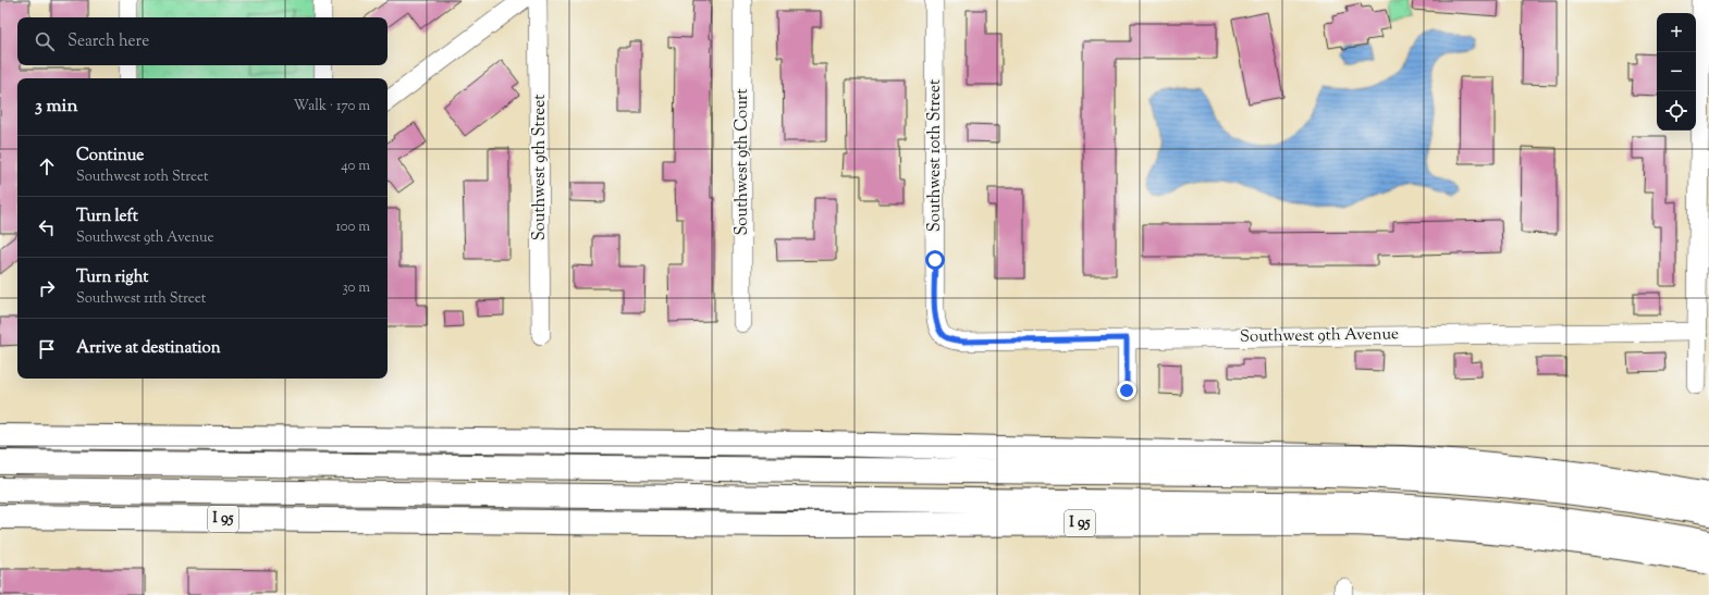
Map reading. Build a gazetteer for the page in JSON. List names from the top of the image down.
{
  "streets": {
    "highway": ["I 95"],
    "street": [
      "Southwest 10th Street",
      "Southwest 9th Court",
      "Southwest 9th Street",
      "Southwest 9th Avenue"
    ]
  },
  "crossings": [
    ["Southwest 10th Street", "Southwest 9th Avenue"]
  ],
  "page": {
    "map_buttons": ["+", "−"],
    "search": "Search here",
    "heading": ["3 min", "Walk · 170 m"],
    "list": [
      ["Continue", "Southwest 10th Street", "40 m"],
      ["Turn left", "Southwest 9th Avenue", "100 m"],
      ["Turn right", "Southwest 11th Street", "30 m"],
      "Arrive at destination"
    ]
  }
}
